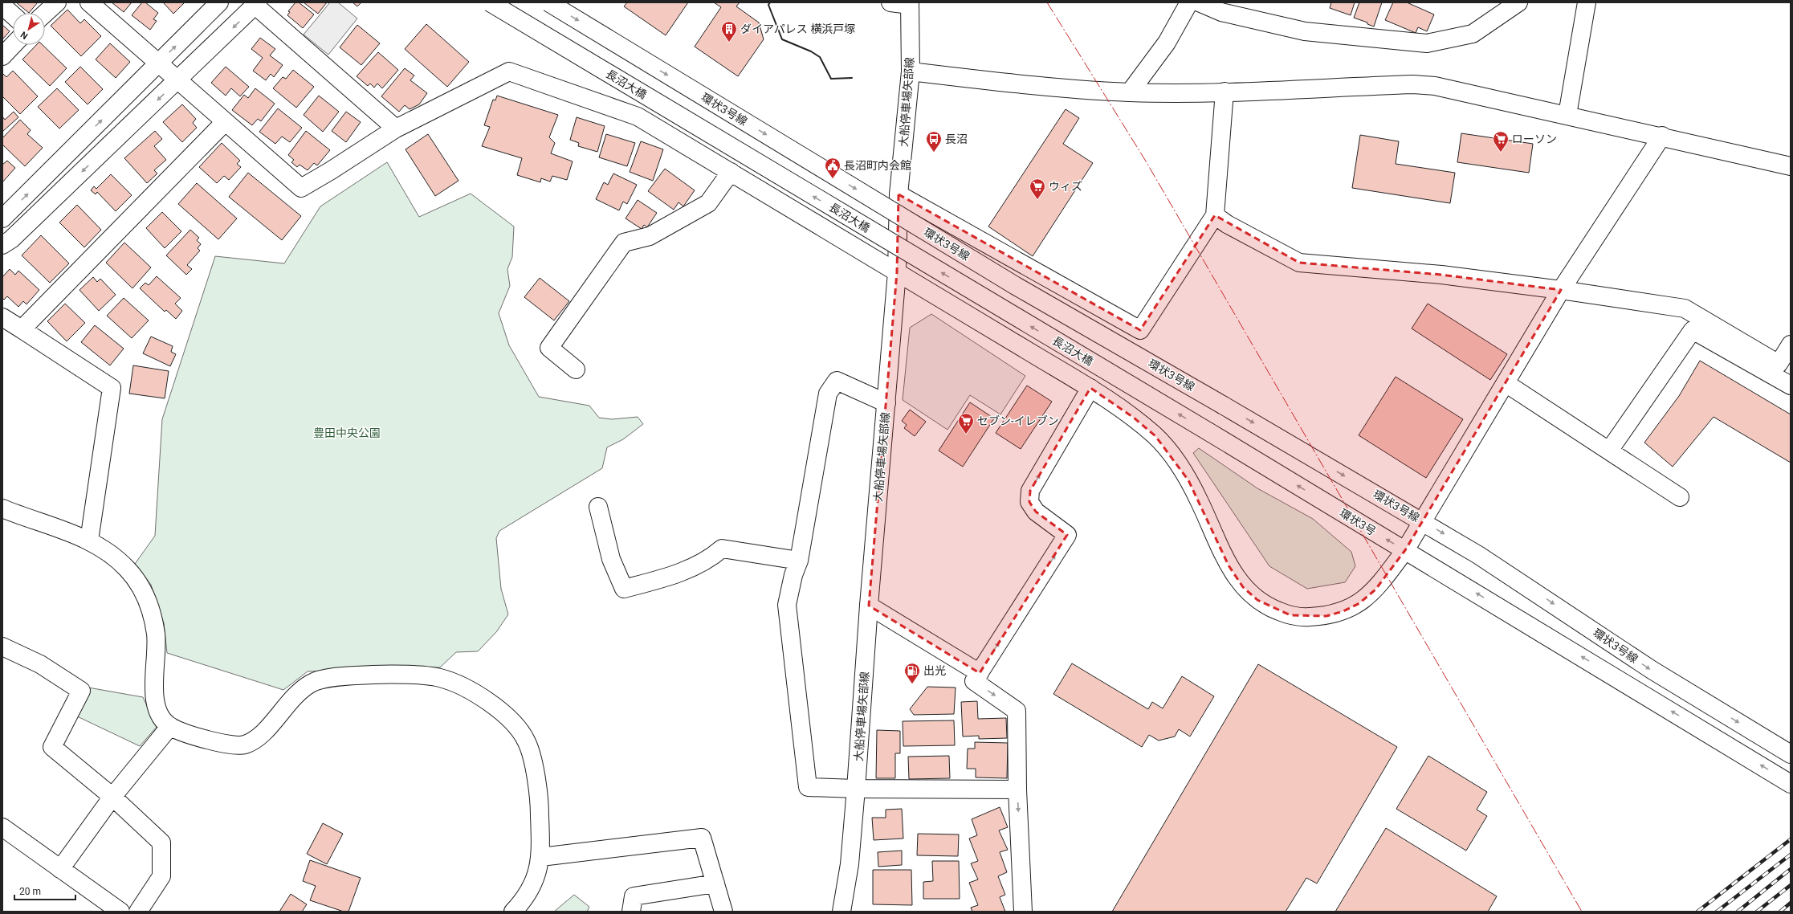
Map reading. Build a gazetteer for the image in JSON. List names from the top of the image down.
{
  "streets": {
    "street": [
      "長沼大橋",
      "大船停車場矢部線",
      "環状3号線",
      "環状3号"
    ]
  },
  "crossings": [
    ["長沼大橋", "環状3号"]
  ],
  "one_way": ["環状3号"],
  "parks": ["豊田中央公園"],
  "places": {
    "building": ["ダイアパレス 横浜戸塚"],
    "bus stop": ["長沼"],
    "supermarket": ["ローソン", "ウィズ", "セブン-イレブン"],
    "public building": ["長沼町内会館"],
    "fuel station": ["出光"]
  },
  "scale_bar": "20 m",
  "north": "bottom left"
}
